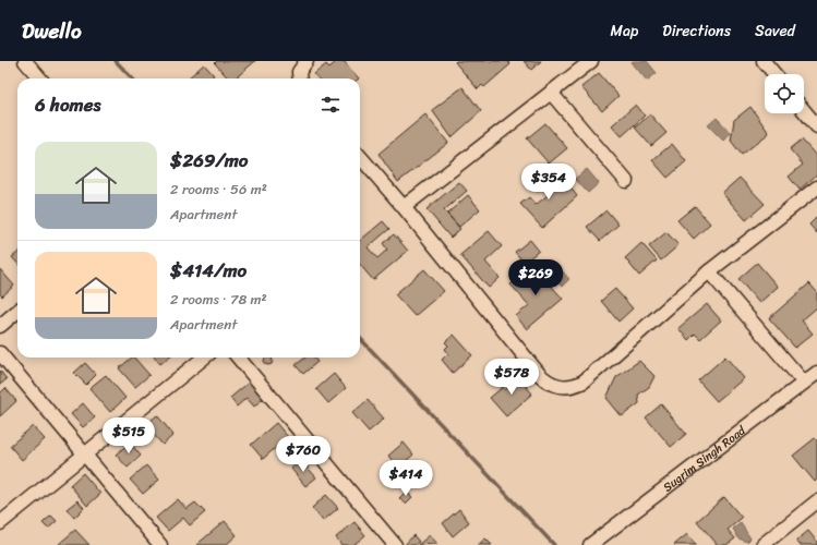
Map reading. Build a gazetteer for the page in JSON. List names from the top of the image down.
{
  "streets": {
    "street": ["Sugrim Singh Road"]
  },
  "page": {
    "header": "Dwello",
    "nav": ["Map", "Directions", "Saved"],
    "heading": "6 homes",
    "list": [
      {
        "name": "$269/mo",
        "note": "2 rooms · 56 m² · Apartment"
      },
      {
        "name": "$414/mo",
        "note": "2 rooms · 78 m² · Apartment"
      }
    ],
    "price": [
      "$354",
      "$269",
      "$578",
      "$515",
      "$760",
      "$414"
    ]
  }
}
